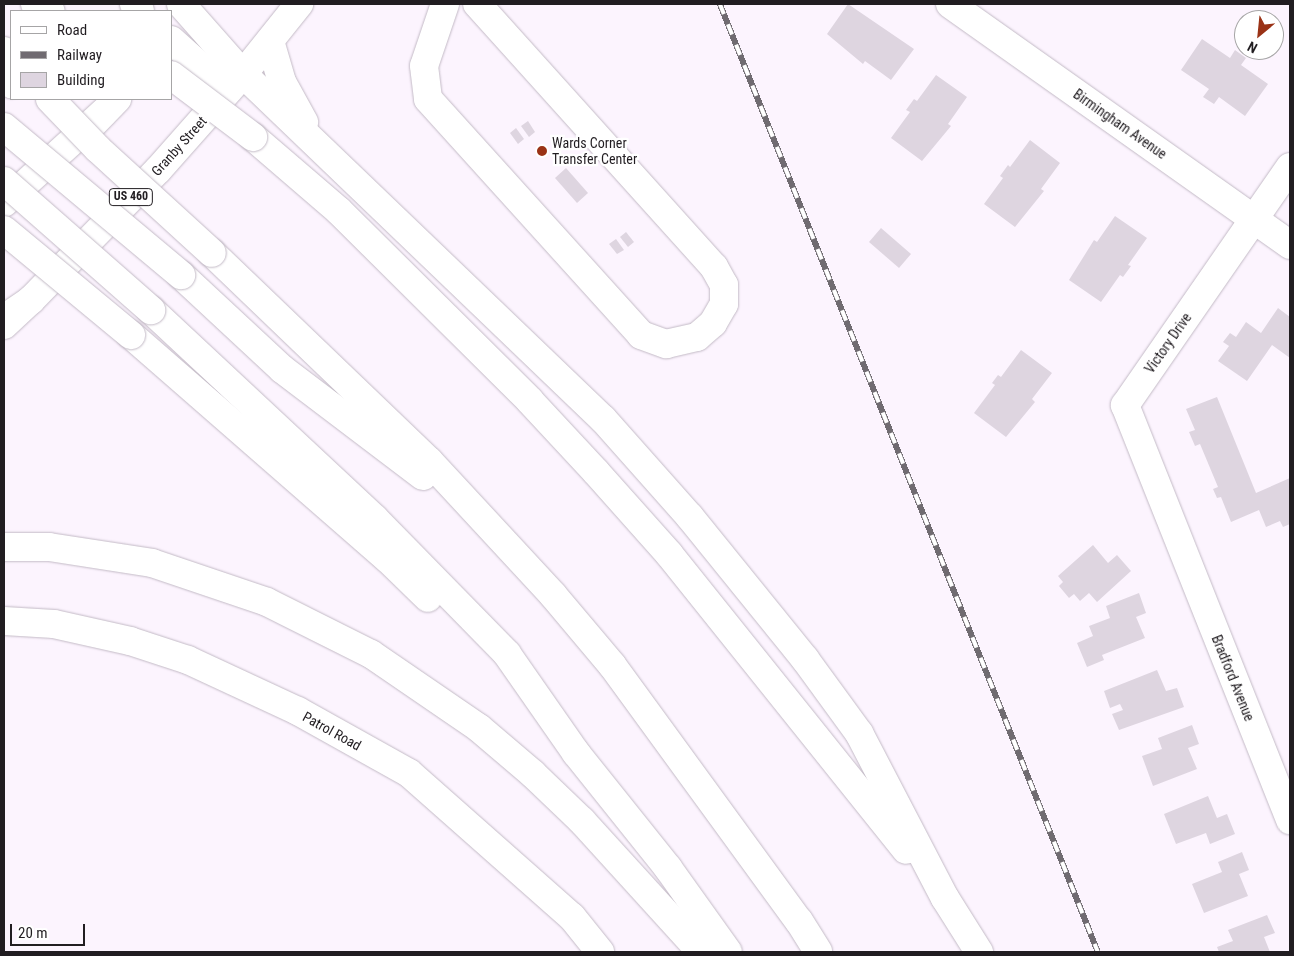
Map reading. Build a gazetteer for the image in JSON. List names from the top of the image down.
{
  "streets": {
    "main road": [
      "Birmingham Avenue",
      "Granby Street",
      "US 460",
      "Victory Drive",
      "Bradford Avenue",
      "Patrol Road"
    ]
  },
  "crossings": [
    ["Birmingham Avenue", "Victory Drive"],
    ["Victory Drive", "Bradford Avenue"]
  ],
  "places": ["Wards Corner Transfer Center"],
  "legend": ["Road", "Railway", "Building"],
  "scale_bar": "20 m",
  "north": "bottom left"
}
